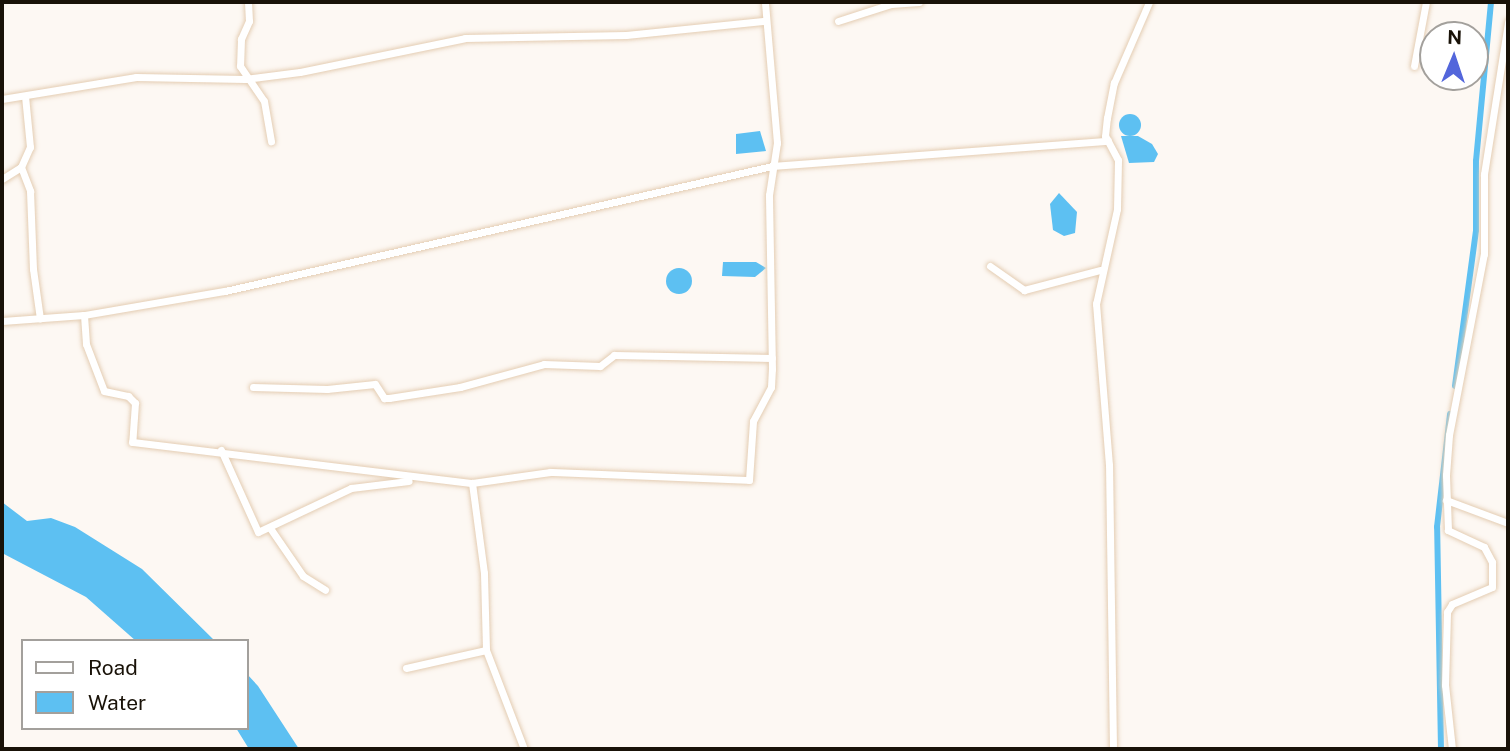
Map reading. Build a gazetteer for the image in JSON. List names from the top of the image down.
{
  "legend": ["Road", "Water"],
  "north": "top"
}
